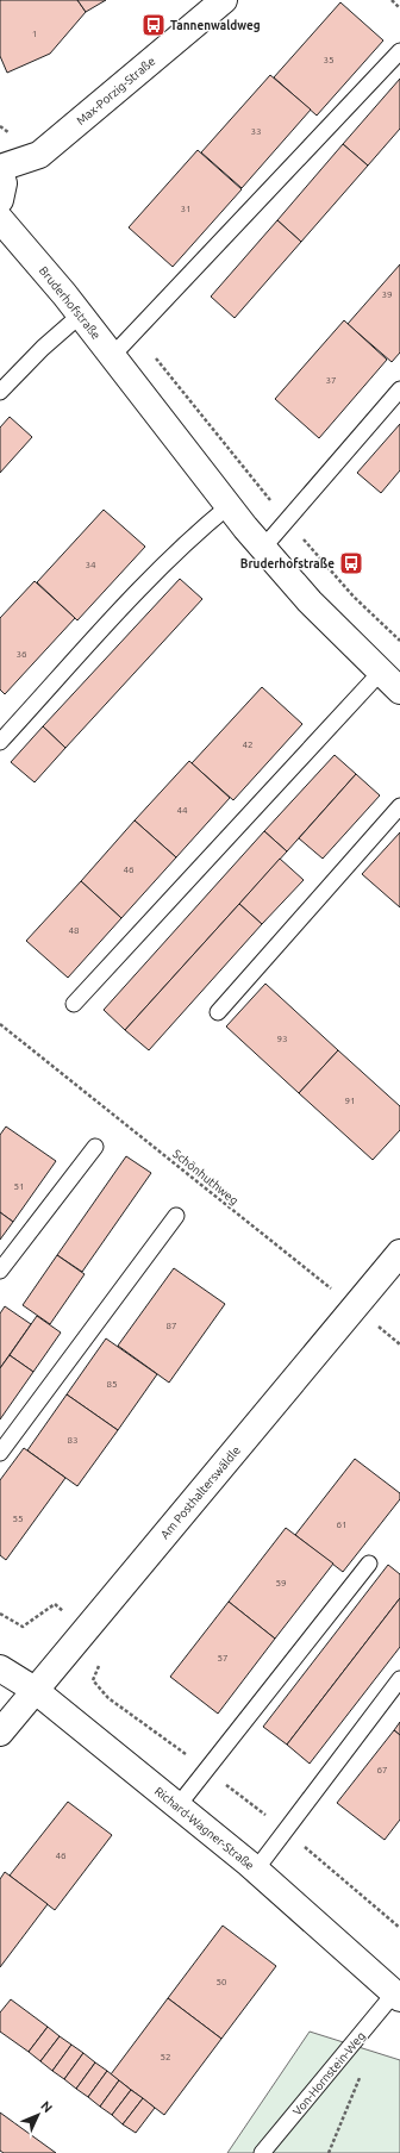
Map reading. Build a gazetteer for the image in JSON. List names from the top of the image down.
{
  "streets": {
    "street": [
      "Max-Porzig-Straße",
      "Bruderhofstraße",
      "Am Posthalterswäldle",
      "Richard-Wagner-Straße"
    ],
    "lane": ["Von-Hornstein-Weg"],
    "path": ["Schönhuthweg"]
  },
  "crossings": [
    ["Schönhuthweg", "Am Posthalterswäldle"],
    ["Am Posthalterswäldle", "Richard-Wagner-Straße"],
    ["Richard-Wagner-Straße", "Von-Hornstein-Weg"]
  ],
  "places": {
    "bus stop": ["Tannenwaldweg", "Bruderhofstraße"]
  },
  "house_numbers": [
    "1",
    "35",
    "33",
    "31",
    "39",
    "37",
    "34",
    "36",
    "42",
    "44",
    "46",
    "48",
    "93",
    "91",
    "51",
    "87",
    "85",
    "83",
    "55",
    "61",
    "59",
    "57",
    "67",
    "46",
    "50",
    "52"
  ],
  "north": "top right"
}
